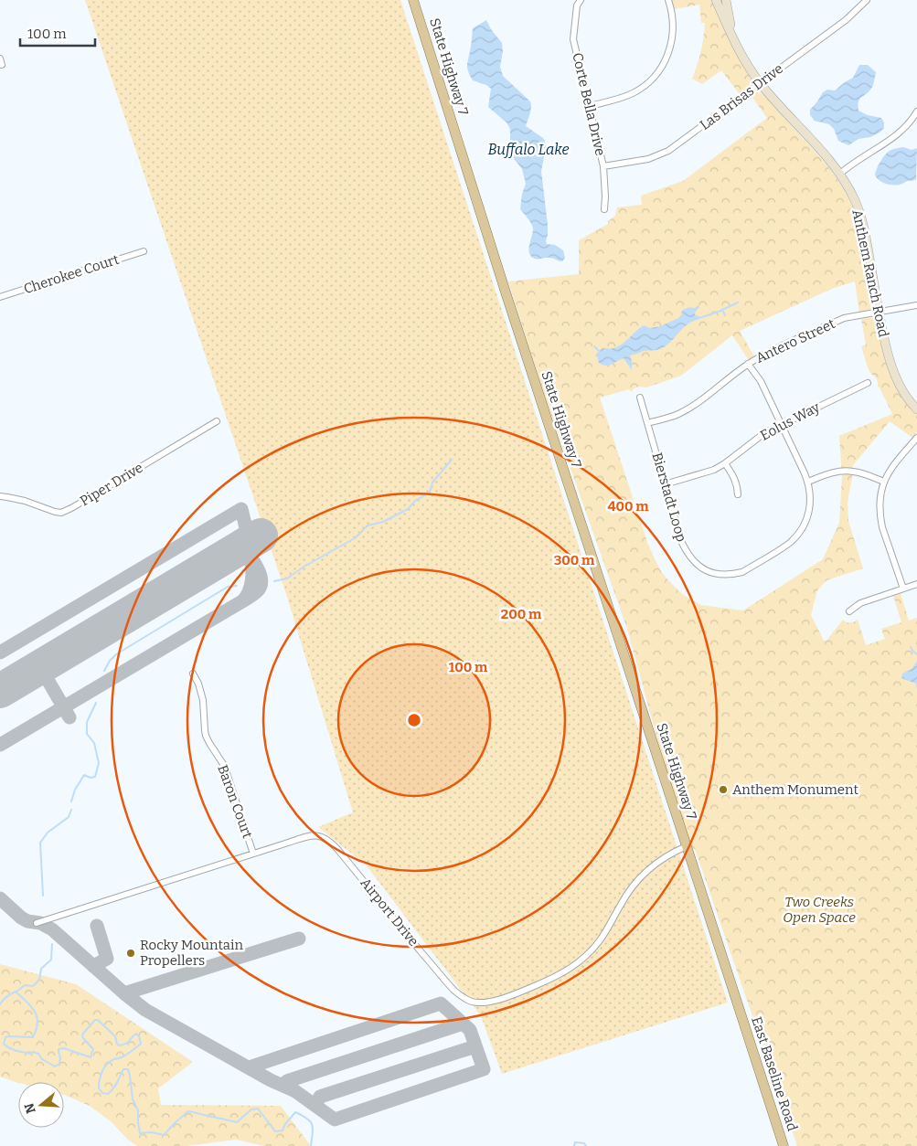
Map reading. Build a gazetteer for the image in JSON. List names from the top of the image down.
{
  "streets": {
    "main road": ["State Highway 7", "East Baseline Road"],
    "street": [
      "Las Brisas Drive",
      "Corte Bella Drive",
      "Anthem Ranch Road",
      "Cherokee Court",
      "Antero Street",
      "Eolus Way",
      "Piper Drive",
      "Bierstadt Loop",
      "Baron Court",
      "Airport Drive"
    ]
  },
  "crossings": [
    ["State Highway 7", "Airport Drive"],
    ["State Highway 7", "East Baseline Road"],
    ["Las Brisas Drive", "Corte Bella Drive"],
    ["Las Brisas Drive", "Anthem Ranch Road"],
    ["Anthem Ranch Road", "Antero Street"],
    ["Antero Street", "Bierstadt Loop"],
    ["Eolus Way", "Bierstadt Loop"],
    ["Baron Court", "Airport Drive"]
  ],
  "water": ["Buffalo Lake"],
  "parks": ["Two Creeks Open Space"],
  "places": ["Anthem Monument", "Rocky Mountain Propellers"],
  "scale_bar": "100 m",
  "north": "left",
  "rings": [
    "400 m",
    "300 m",
    "200 m",
    "100 m"
  ]
}
